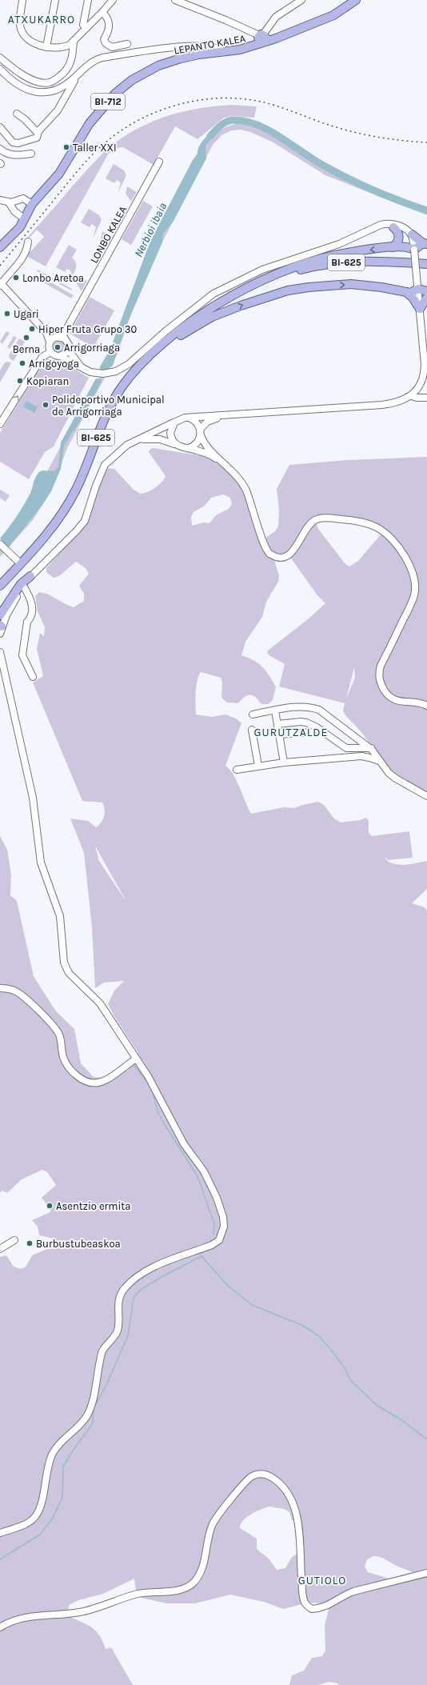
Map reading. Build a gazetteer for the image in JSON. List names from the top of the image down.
{
  "streets": {
    "main road": ["LEPANTO KALEA", "BI-712", "BI-625"],
    "street": ["LONBO KALEA"]
  },
  "crossings": [
    ["LEPANTO KALEA", "BI-712"]
  ],
  "districts": ["ATXUKARRO", "GURUTZALDE", "GUTIOLO"],
  "water": ["Nerbioi ibaia"],
  "places": [
    "Taller XXI",
    "Lonbo Aretoa",
    "Ugari",
    "Hiper Fruta Grupo 30",
    "Berna",
    "Arrigorriaga",
    "Arrigoyoga",
    "Kopiaran",
    "Polideportivo Municipal de Arrigorriaga",
    "Asentzio ermita",
    "Burbustubeaskoa"
  ]
}
